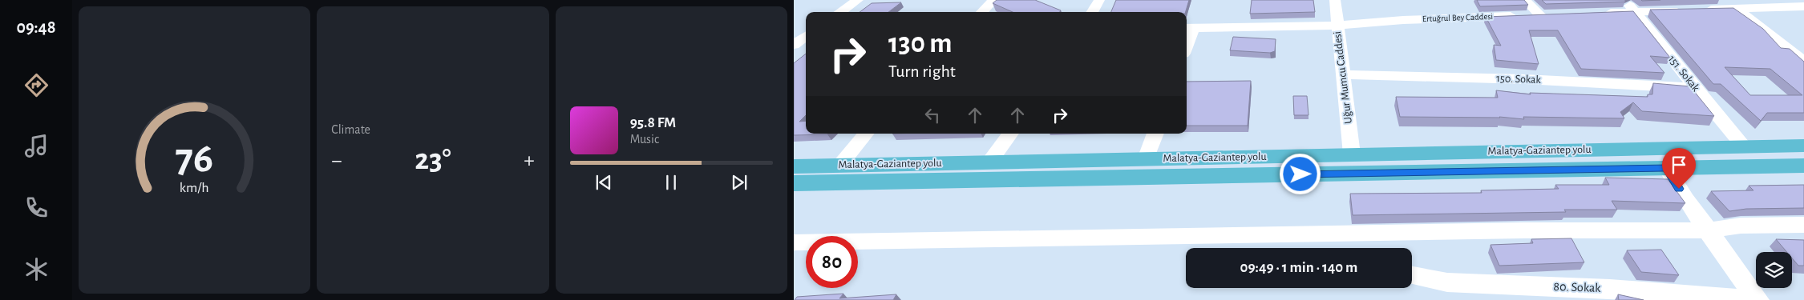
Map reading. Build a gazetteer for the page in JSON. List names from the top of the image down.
{
  "streets": {
    "highway": ["Malatya-Gaziantep yolu"],
    "street": [
      "Ertuğrul Bey Caddesi",
      "151. Sokak",
      "Uğur Mumcu Caddesi",
      "150. Sokak",
      "80. Sokak"
    ]
  },
  "crossings": [
    ["Ertuğrul Bey Caddesi", "Uğur Mumcu Caddesi"],
    ["151. Sokak", "150. Sokak"],
    ["151. Sokak", "Malatya-Gaziantep yolu"],
    ["Uğur Mumcu Caddesi", "150. Sokak"],
    ["Uğur Mumcu Caddesi", "Malatya-Gaziantep yolu"]
  ],
  "page": {
    "tabs": "09:48",
    "tile": "Climate",
    "turn": ["130 m", "Turn right"],
    "song": ["95.8 FM", "Music"],
    "heat": ["−", "23°", "+"],
    "limit": "80",
    "trip": "09:49 · 1 min · 140 m",
    "gauge": ["76", "km/h"]
  }
}
